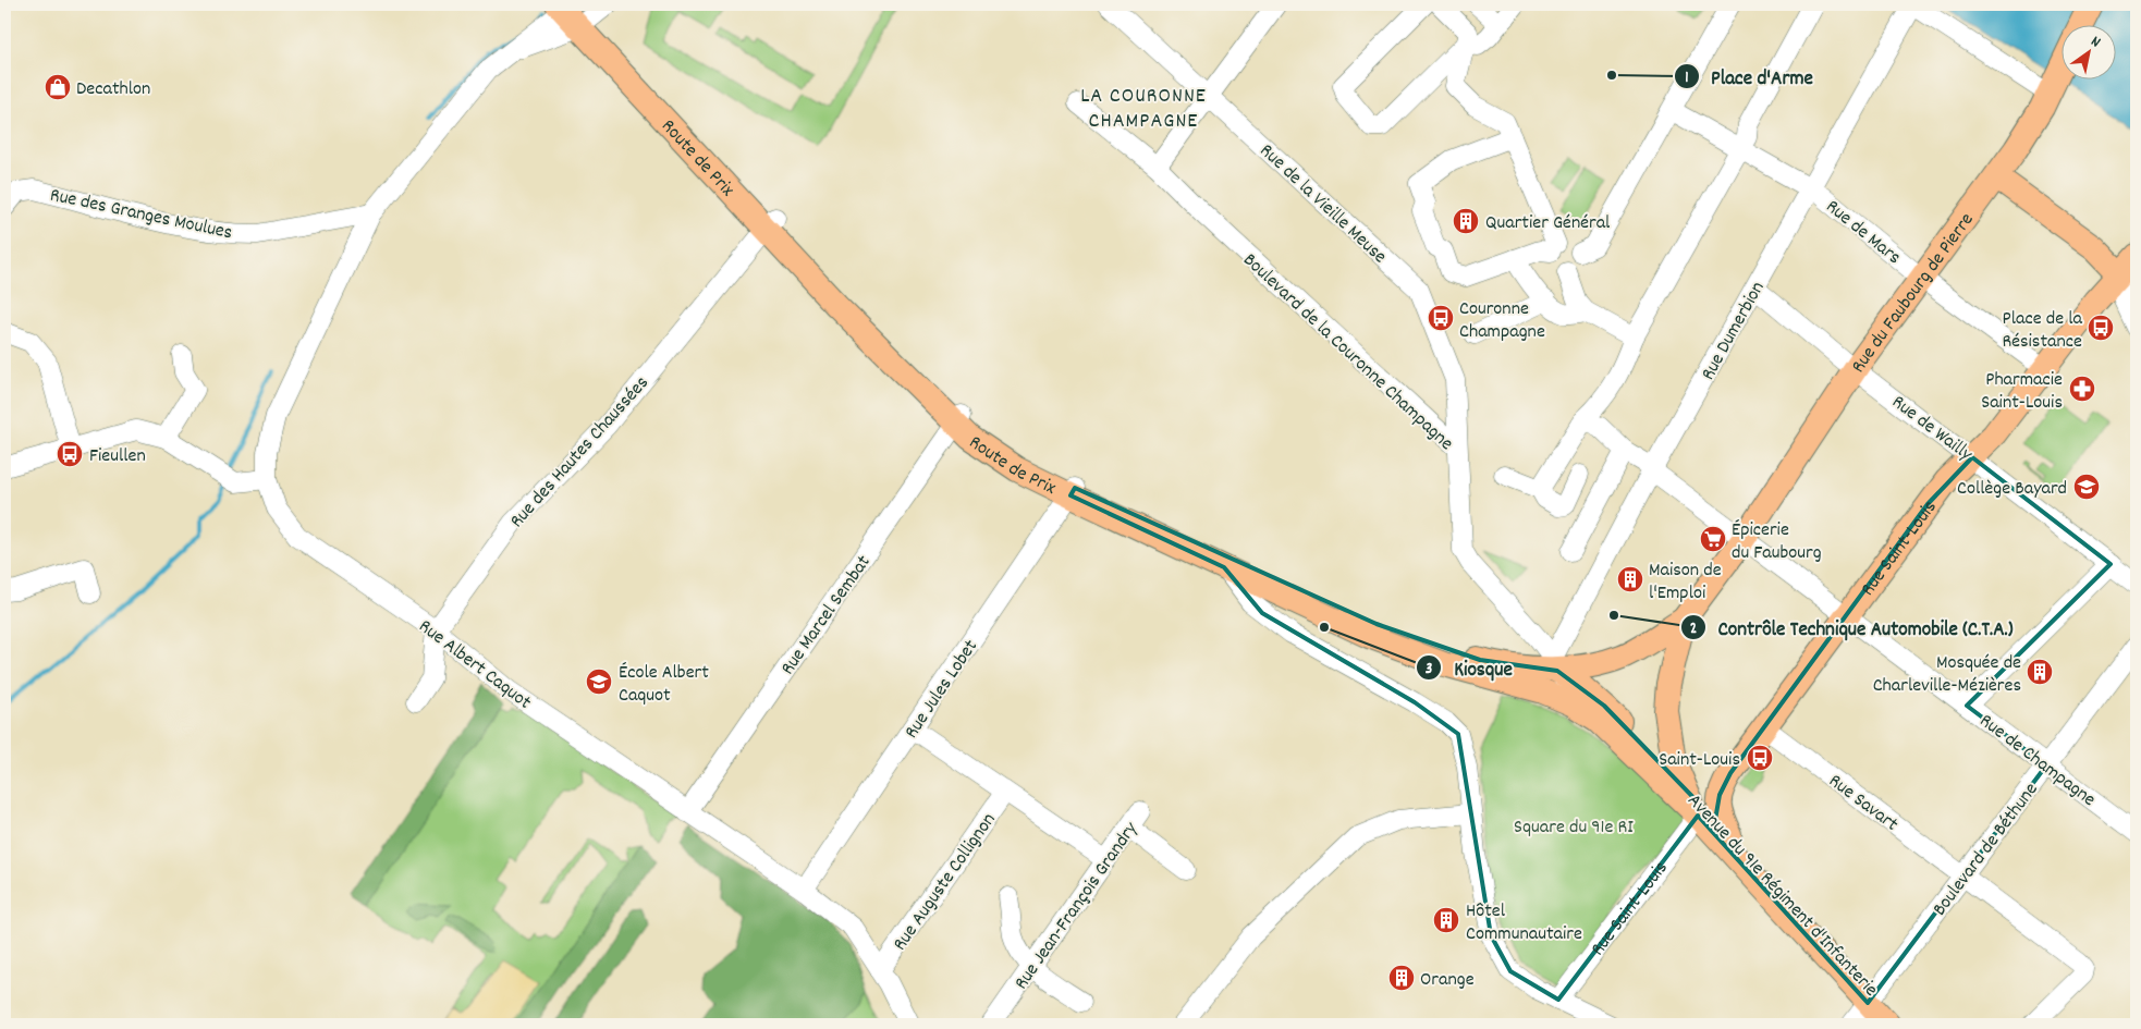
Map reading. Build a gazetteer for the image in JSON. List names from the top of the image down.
{
  "streets": {
    "main road": [
      "Route de Prix",
      "Rue du Faubourg de Pierre",
      "Rue Saint-Louis",
      "Avenue du 91e Régiment d'Infanterie"
    ],
    "street": [
      "Rue de la Vieille Meuse",
      "Rue des Granges Moulues",
      "Rue de Mars",
      "Rue Dumerbion",
      "Boulevard de la Couronne Champagne",
      "Rue de Wailly",
      "Rue des Hautes Chaussées",
      "Rue Marcel Sembat",
      "Rue Albert Caquot",
      "Rue Jules Lobet",
      "Rue de Champagne",
      "Rue Savart",
      "Boulevard de Béthune",
      "Rue Auguste Collignon",
      "Rue Jean-François Grandry"
    ]
  },
  "crossings": [
    ["Route de Prix", "Rue Dumerbion"],
    ["Route de Prix", "Boulevard de la Couronne Champagne"],
    ["Route de Prix", "Rue des Hautes Chaussées"],
    ["Route de Prix", "Rue Marcel Sembat"],
    ["Route de Prix", "Rue Jules Lobet"],
    ["Route de Prix", "Avenue du 91e Régiment d'Infanterie"],
    ["Rue de la Vieille Meuse", "Boulevard de la Couronne Champagne"],
    ["Rue des Granges Moulues", "Rue Albert Caquot"],
    ["Rue de Mars", "Rue du Faubourg de Pierre"],
    ["Rue de Mars", "Rue Dumerbion"],
    ["Rue de Mars", "Rue Saint-Louis"],
    ["Rue du Faubourg de Pierre", "Rue de Wailly"],
    ["Rue du Faubourg de Pierre", "Rue de Champagne"],
    ["Rue du Faubourg de Pierre", "Avenue du 91e Régiment d'Infanterie"],
    ["Rue Dumerbion", "Boulevard de la Couronne Champagne"],
    ["Rue Dumerbion", "Rue de Wailly"],
    ["Rue Dumerbion", "Rue de Champagne"],
    ["Rue de Wailly", "Rue Saint-Louis"],
    ["Rue des Hautes Chaussées", "Rue Albert Caquot"],
    ["Rue Saint-Louis", "Rue de Champagne"],
    ["Rue Saint-Louis", "Rue Savart"],
    ["Rue Saint-Louis", "Avenue du 91e Régiment d'Infanterie"],
    ["Rue Marcel Sembat", "Rue Albert Caquot"],
    ["Rue Albert Caquot", "Rue Jules Lobet"],
    ["Rue Albert Caquot", "Rue Auguste Collignon"],
    ["Rue de Champagne", "Boulevard de Béthune"],
    ["Rue de Champagne", "Avenue du 91e Régiment d'Infanterie"],
    ["Rue Savart", "Boulevard de Béthune"],
    ["Boulevard de Béthune", "Avenue du 91e Régiment d'Infanterie"]
  ],
  "districts": ["LA COURONNE CHAMPAGNE"],
  "parks": ["Square du 91e RI"],
  "places": {
    "other": ["Place d'Arme", "Contrôle Technique Automobile (C.T.A.)", "Kiosque"],
    "shop": ["Decathlon"],
    "building": [
      "Quartier Général",
      "Maison de l'Emploi",
      "Mosquée de Charleville-Mézières",
      "Hôtel Communautaire",
      "Orange"
    ],
    "bus stop": [
      "Couronne Champagne",
      "Place de la Résistance",
      "Fieullen",
      "Saint-Louis"
    ],
    "pharmacy": ["Pharmacie Saint-Louis"],
    "school or university": ["Collège Bayard", "École Albert Caquot"],
    "supermarket": ["Épicerie du Faubourg"]
  },
  "north": "top right"
}
